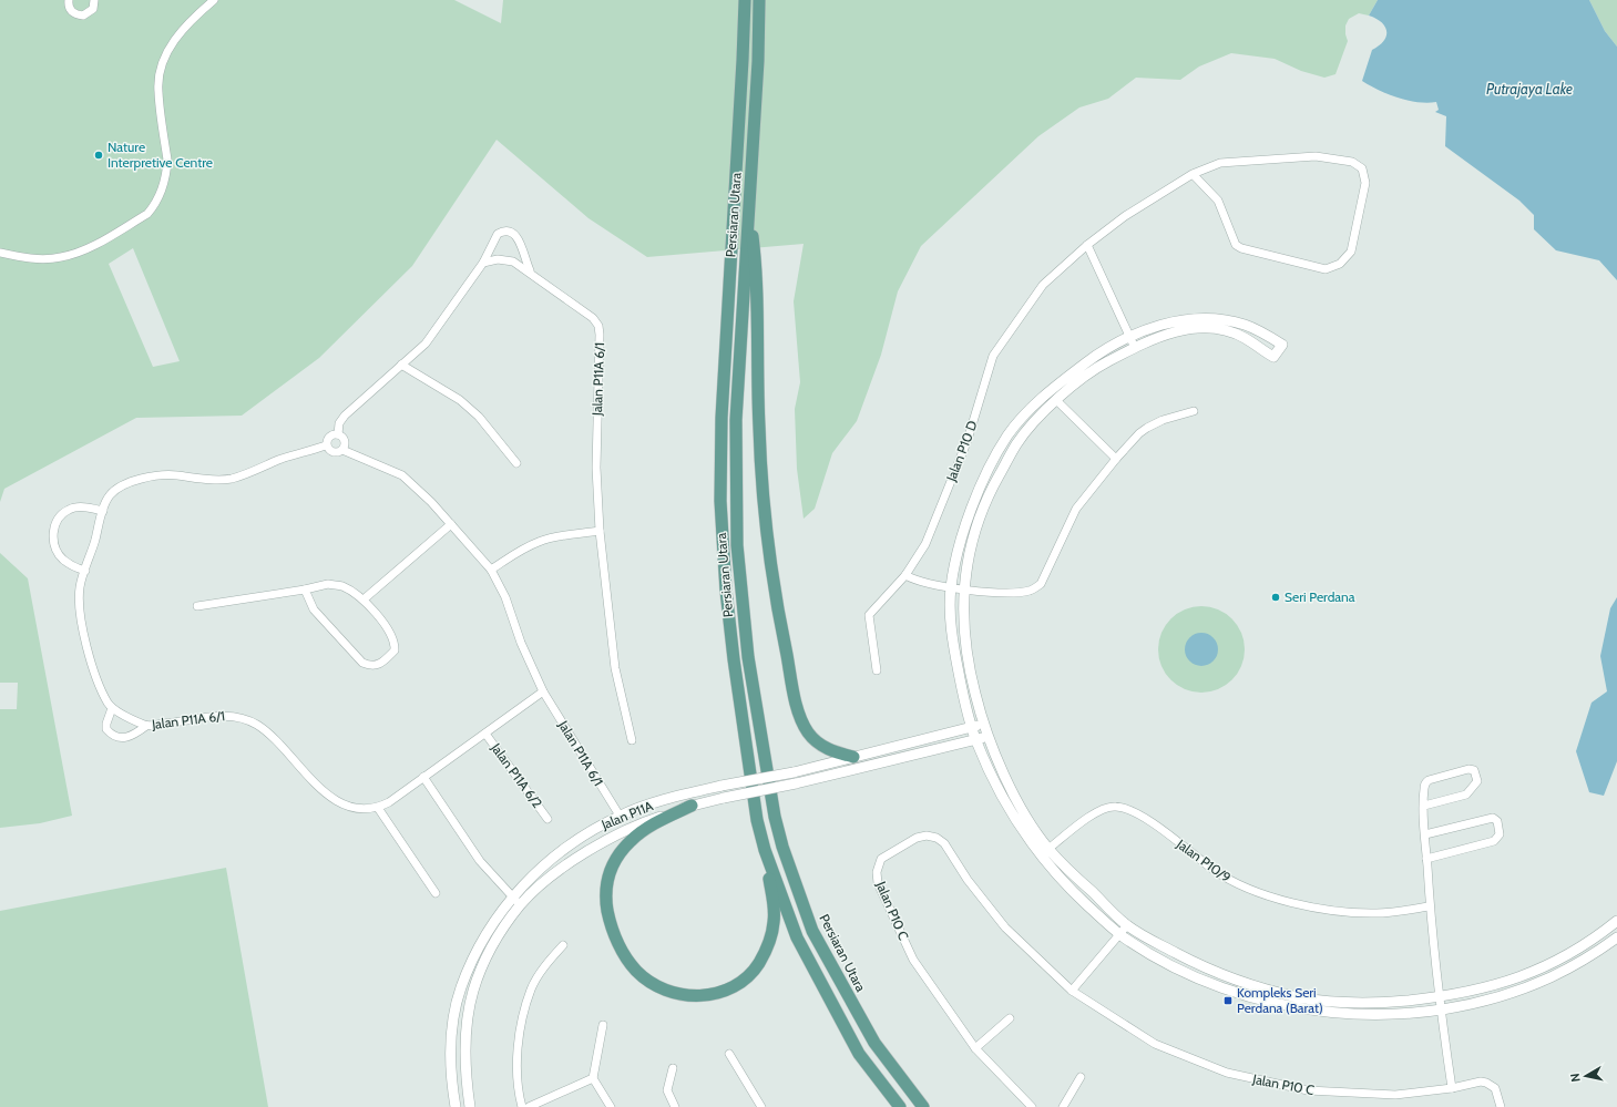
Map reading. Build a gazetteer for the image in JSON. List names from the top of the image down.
{
  "streets": {
    "main road": ["Persiaran Utara"],
    "street": [
      "Jalan P11A 6/1",
      "Jalan P10 D",
      "Jalan P11A 6/2",
      "Jalan P11A",
      "Jalan P10/9",
      "Jalan P10 C"
    ]
  },
  "crossings": [
    ["Jalan P11A 6/1", "Jalan P11A"]
  ],
  "water": ["Putrajaya Lake"],
  "places": {
    "other": ["Nature Interpretive Centre", "Seri Perdana"],
    "transit": ["Kompleks Seri Perdana (Barat)"]
  },
  "north": "left"
}
